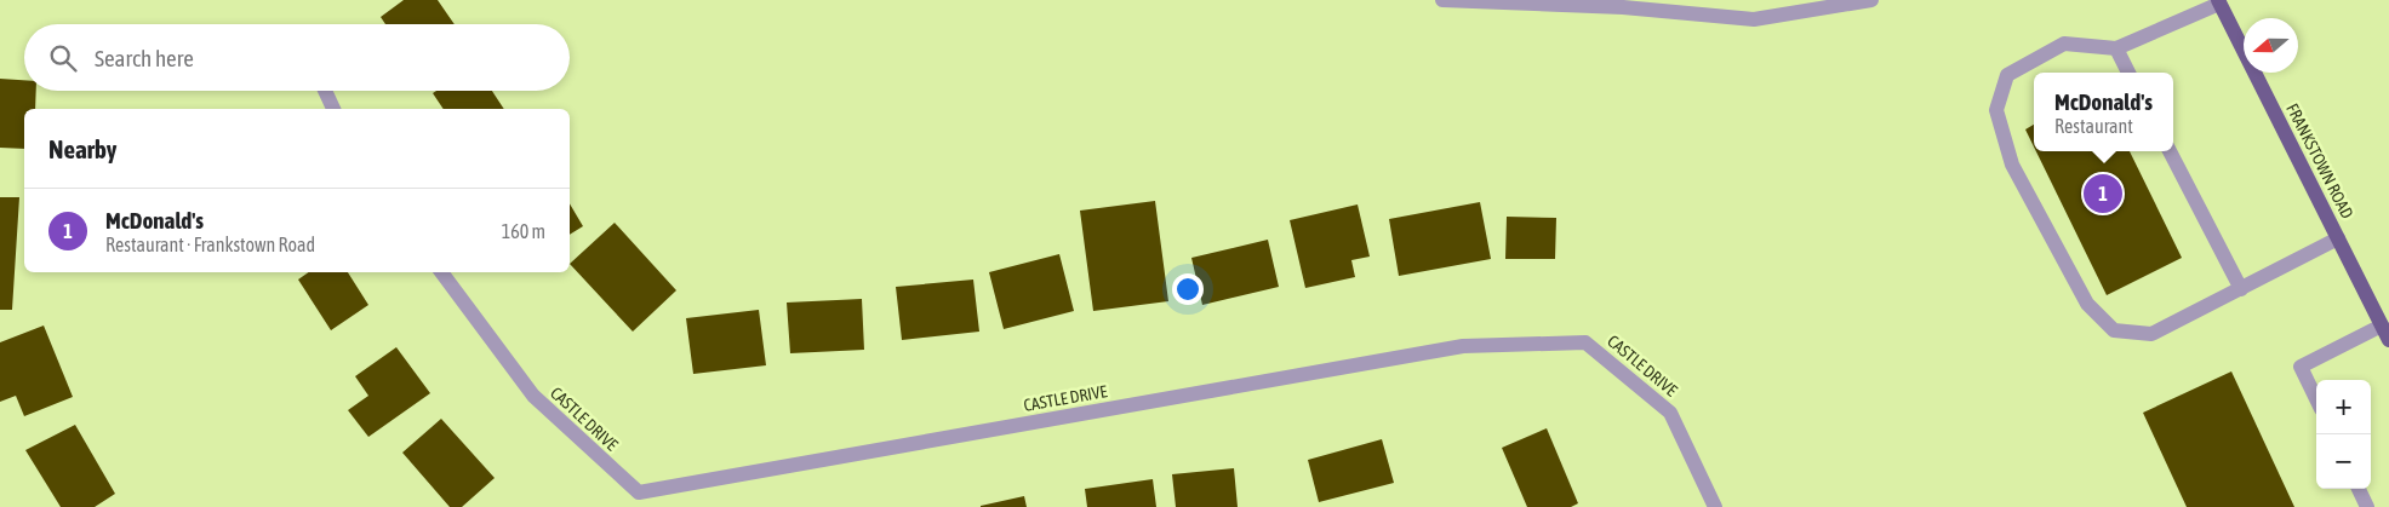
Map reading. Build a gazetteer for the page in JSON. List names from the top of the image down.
{
  "streets": {
    "main road": ["FRANKSTOWN ROAD"],
    "street": ["CASTLE DRIVE"]
  },
  "north": "left",
  "page": {
    "search": "Search here",
    "popup": ["McDonald's", "Restaurant"],
    "heading": "Nearby",
    "pins": "1",
    "list": [
      {
        "mark": "1",
        "name": "McDonald's",
        "note": "Restaurant · Frankstown Road",
        "value": "160 m"
      }
    ],
    "map_buttons": ["+", "−"]
  }
}
